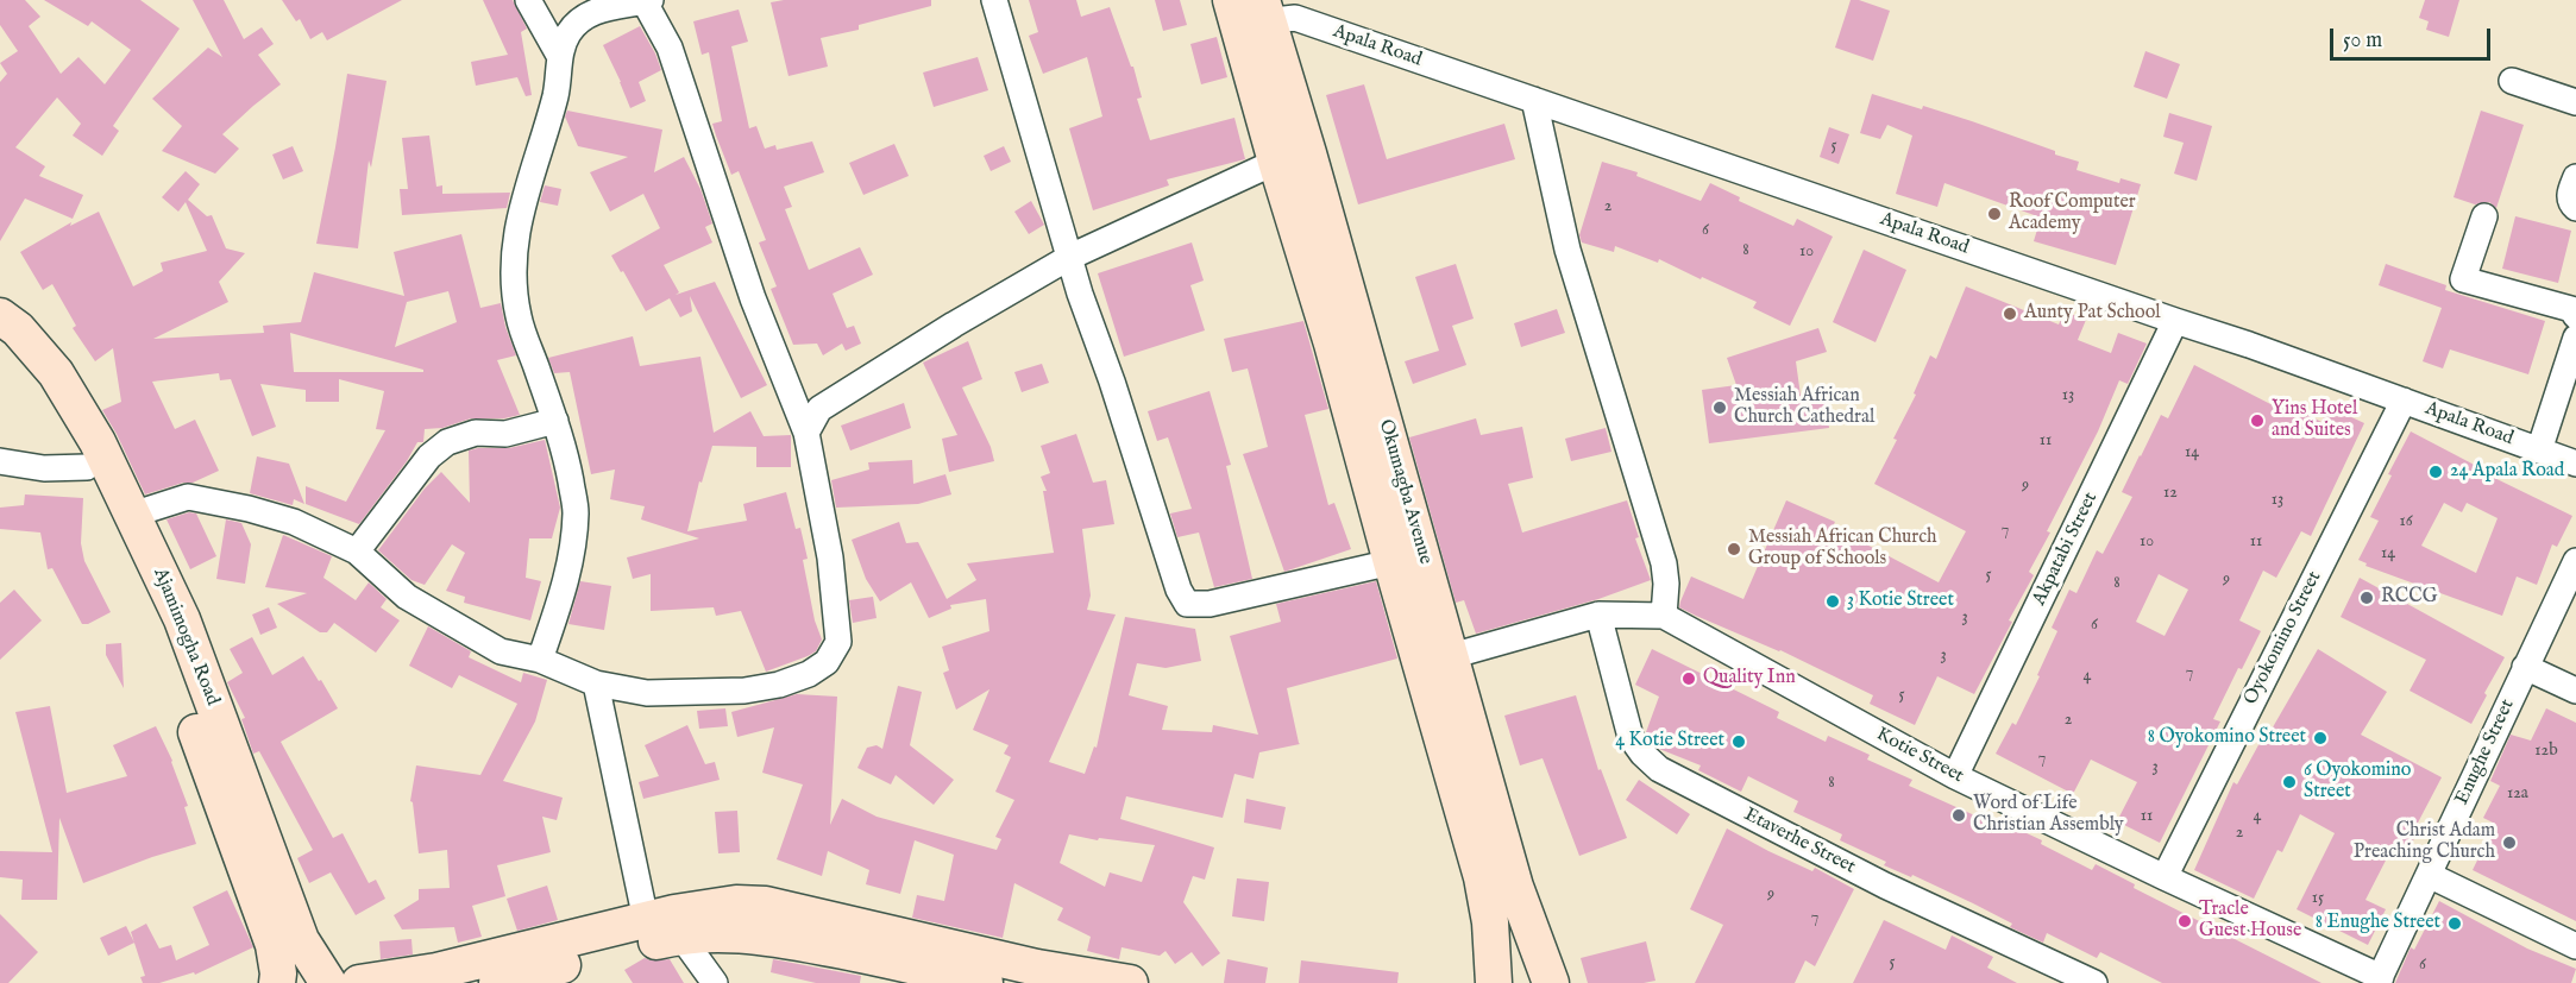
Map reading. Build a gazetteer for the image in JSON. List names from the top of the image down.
{
  "streets": {
    "main road": ["Okumagba Avenue", "Ajamimogha Road"],
    "street": [
      "Apala Road",
      "Akpatabi Street",
      "Oyokomino Street",
      "Enughe Street",
      "Kotie Street",
      "Etaverhe Street"
    ]
  },
  "crossings": [
    ["Apala Road", "Okumagba Avenue"],
    ["Apala Road", "Akpatabi Street"],
    ["Apala Road", "Oyokomino Street"],
    ["Okumagba Avenue", "Kotie Street"],
    ["Akpatabi Street", "Kotie Street"],
    ["Oyokomino Street", "Kotie Street"],
    ["Enughe Street", "Kotie Street"],
    ["Kotie Street", "Etaverhe Street"]
  ],
  "places": [
    "Roof Computer Academy",
    "Aunty Pat School",
    "Messiah African Church Cathedral",
    "Yins Hotel and Suites",
    "24 Apala Road",
    "Messiah African Church Group of Schools",
    "RCCG",
    "3 Kotie Street",
    "Quality Inn",
    "8 Oyokomino Street",
    "4 Kotie Street",
    "6 Oyokomino Street",
    "Word of Life Christian Assembly",
    "Christ Adam Preaching Church",
    "Tracle Guest House",
    "8 Enughe Street"
  ],
  "house_numbers": [
    "5",
    "2",
    "6",
    "8",
    "10",
    "13",
    "11",
    "14",
    "9",
    "12",
    "13",
    "16",
    "7",
    "10",
    "11",
    "14",
    "5",
    "9",
    "8",
    "3",
    "6",
    "3",
    "7",
    "4",
    "5",
    "2",
    "12b",
    "7",
    "3",
    "8",
    "12a",
    "11",
    "4",
    "2",
    "9",
    "15",
    "7",
    "5",
    "6"
  ],
  "scale_bar": "50 m"
}
